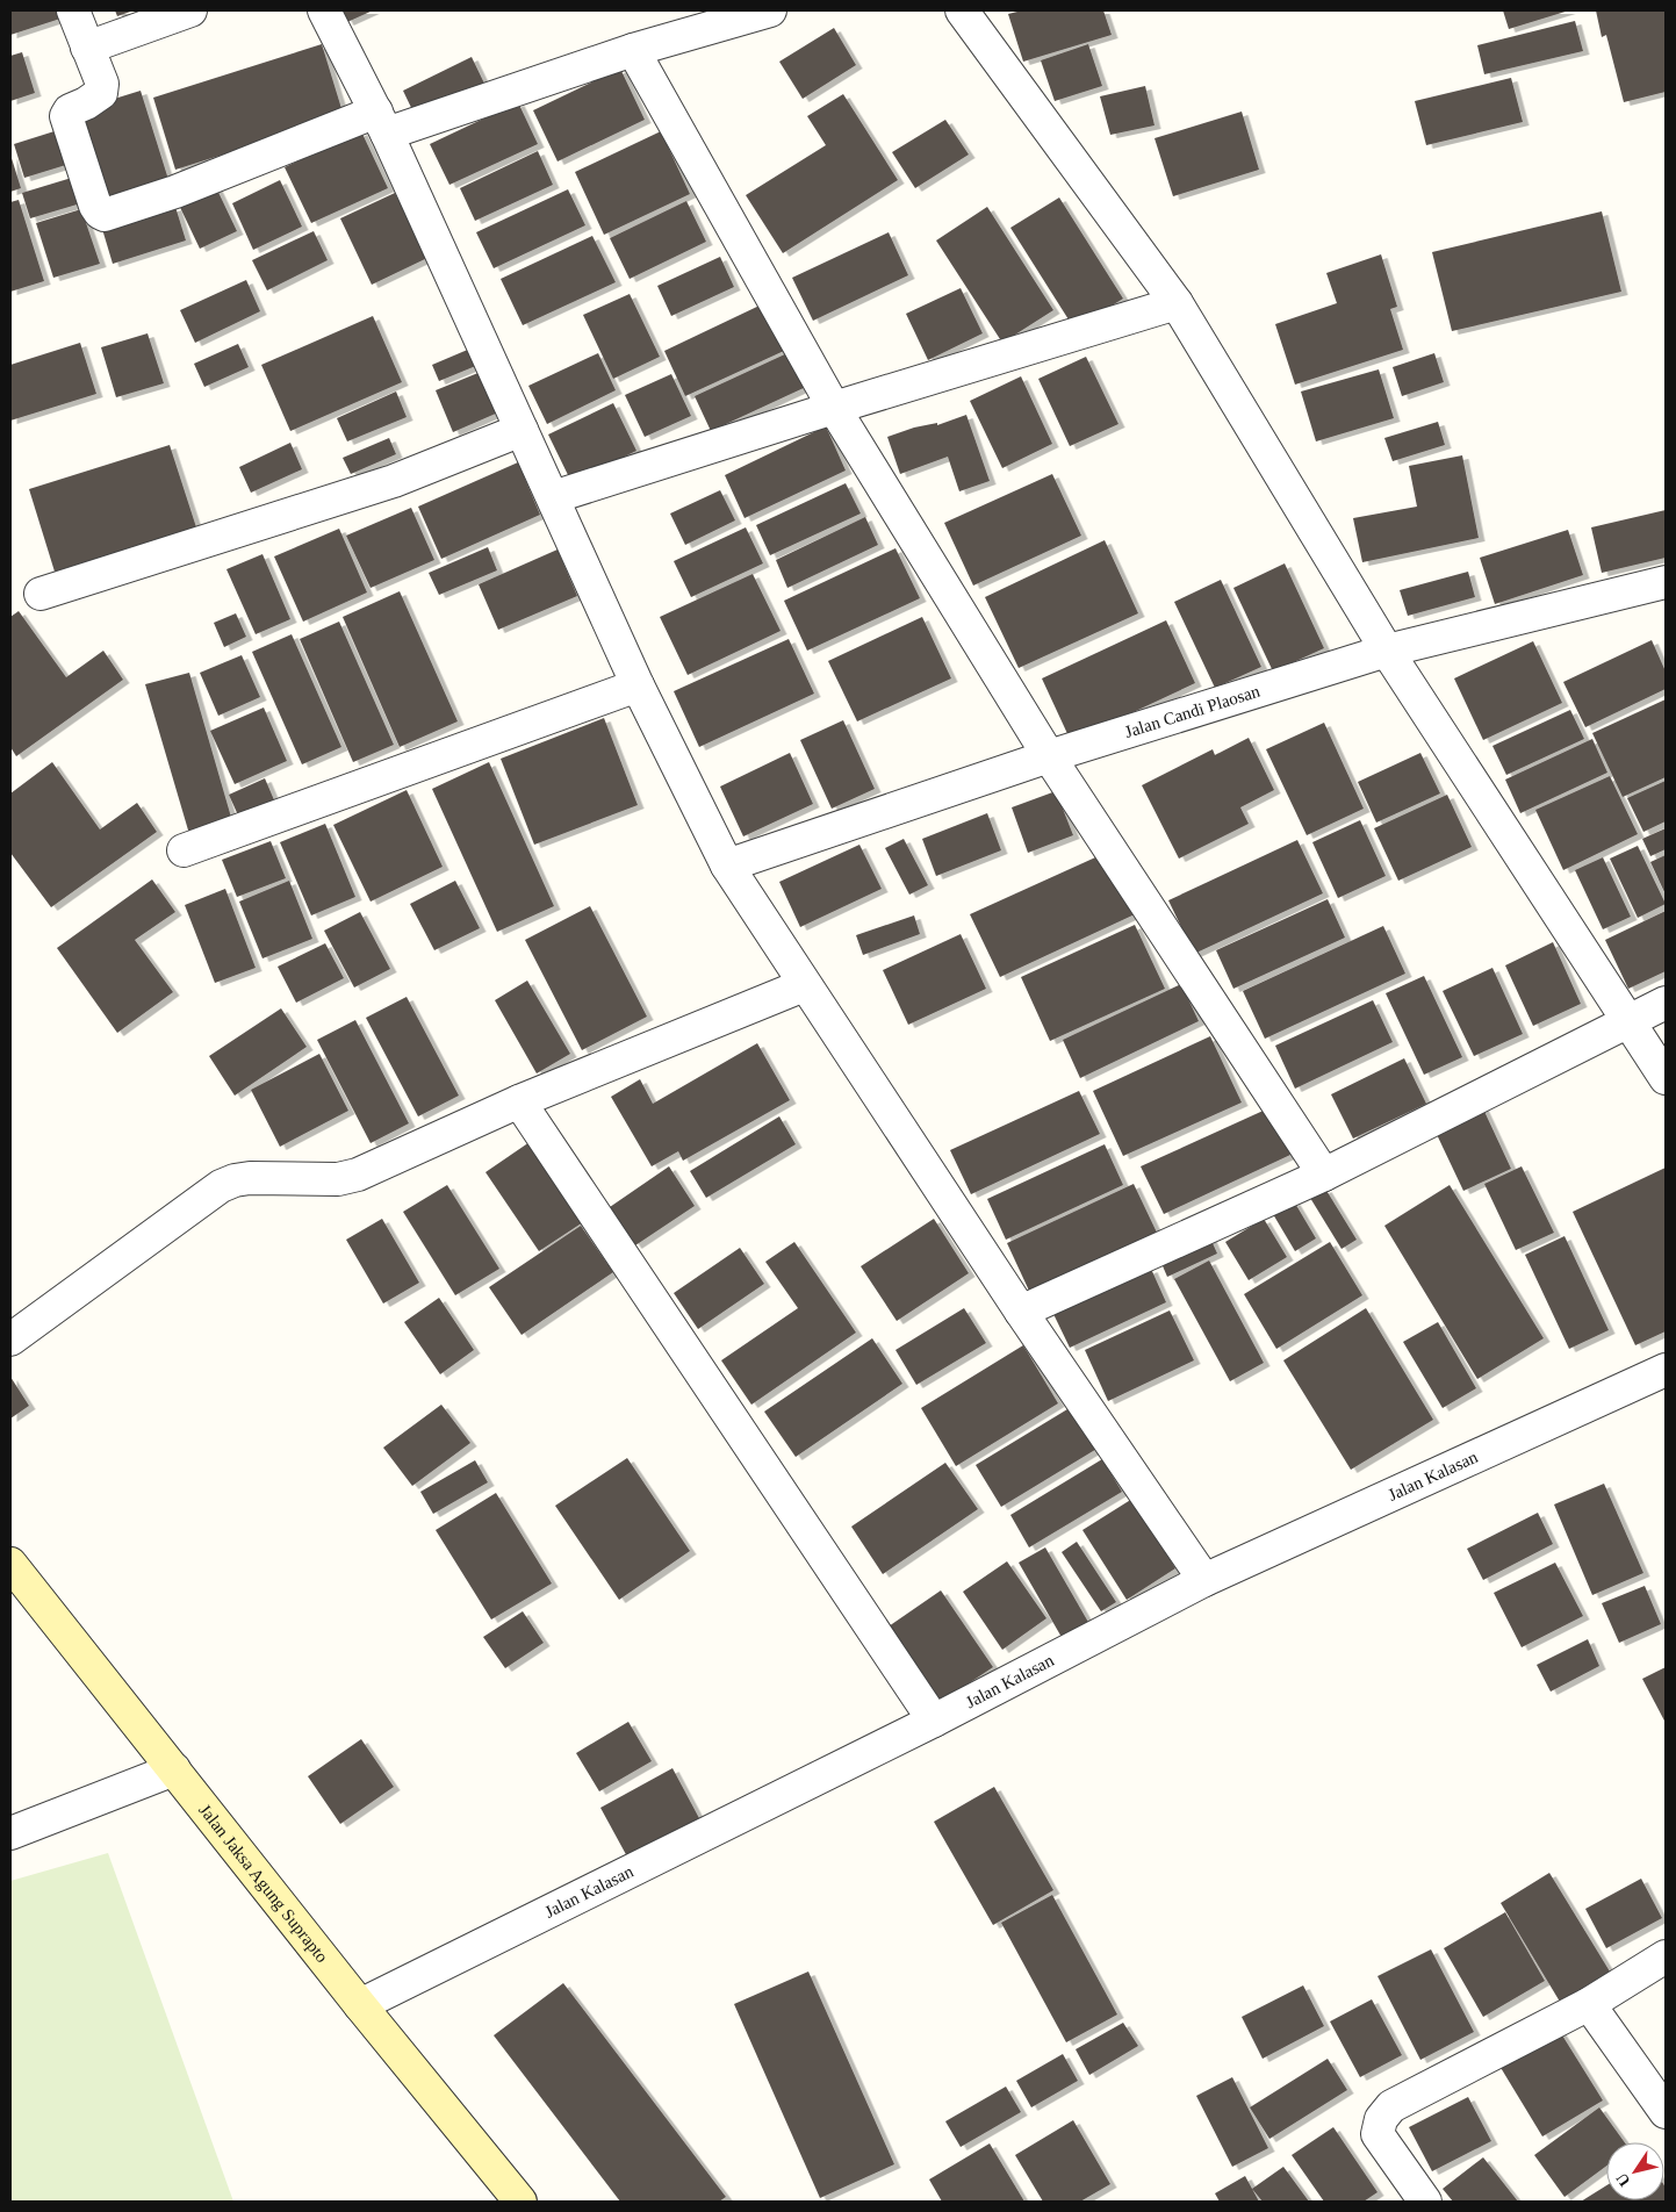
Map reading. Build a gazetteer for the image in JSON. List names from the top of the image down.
{
  "streets": {
    "main road": ["Jalan Jaksa Agung Suprapto"],
    "street": ["Jalan Candi Plaosan", "Jalan Kalasan"]
  },
  "crossings": [
    ["Jalan Kalasan", "Jalan Jaksa Agung Suprapto"]
  ],
  "north": "bottom left"
}
